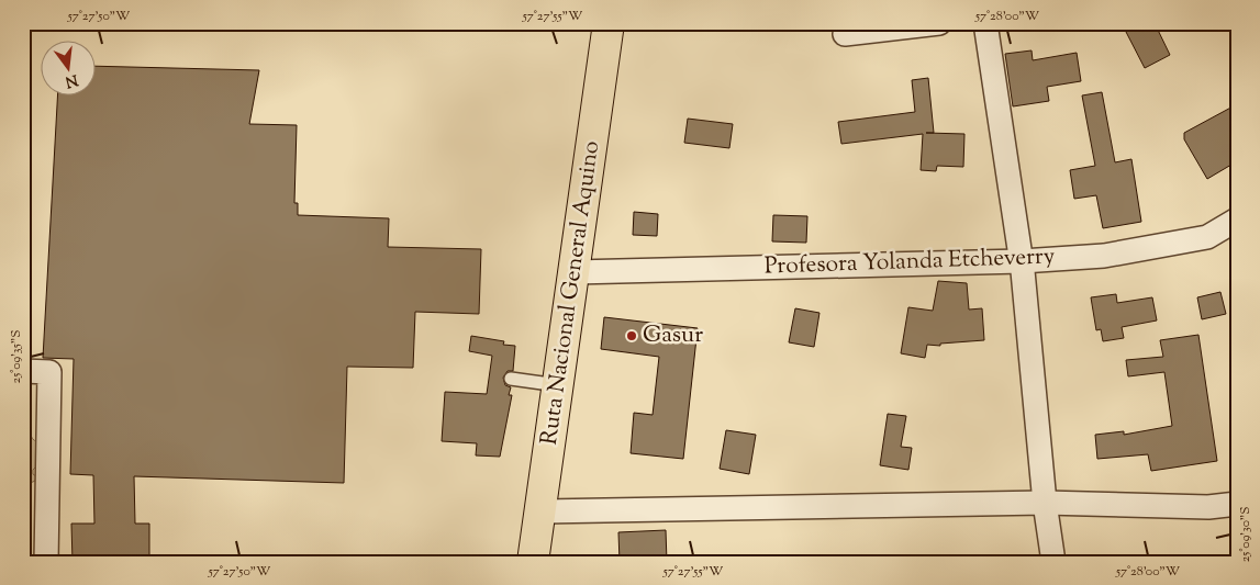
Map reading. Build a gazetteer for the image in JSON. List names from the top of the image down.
{
  "streets": {
    "highway": ["Ruta Nacional General Aquino"],
    "street": ["Profesora Yolanda Etcheverry"]
  },
  "crossings": [
    ["Profesora Yolanda Etcheverry", "Ruta Nacional General Aquino"]
  ],
  "places": ["Gasur"],
  "north": "bottom",
  "coordinates": [
    "57°27'50\"W",
    "57°27'55\"W",
    "57°28'00\"W",
    "25°09'35\"S",
    "25°09'30\"S"
  ]
}
